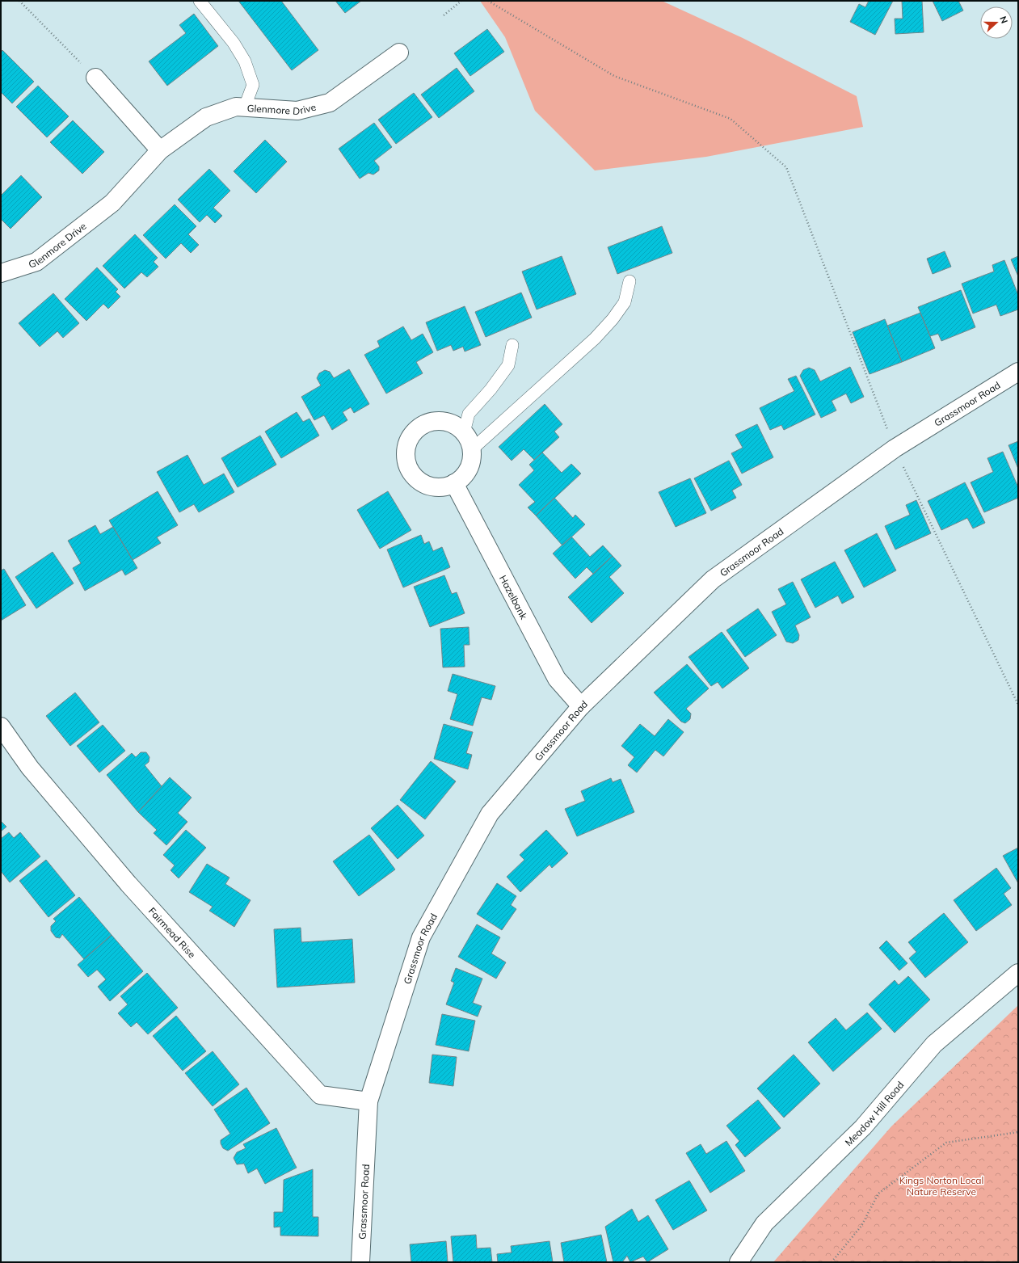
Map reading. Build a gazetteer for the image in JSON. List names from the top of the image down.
{
  "streets": {
    "street": [
      "Glenmore Drive",
      "Grassmoor Road",
      "Hazelbank",
      "Fairmead Rise",
      "Meadow Hill Road"
    ]
  },
  "crossings": [
    ["Grassmoor Road", "Hazelbank"],
    ["Grassmoor Road", "Fairmead Rise"]
  ],
  "parks": ["Kings Norton Local Nature Reserve"],
  "north": "right"
}
